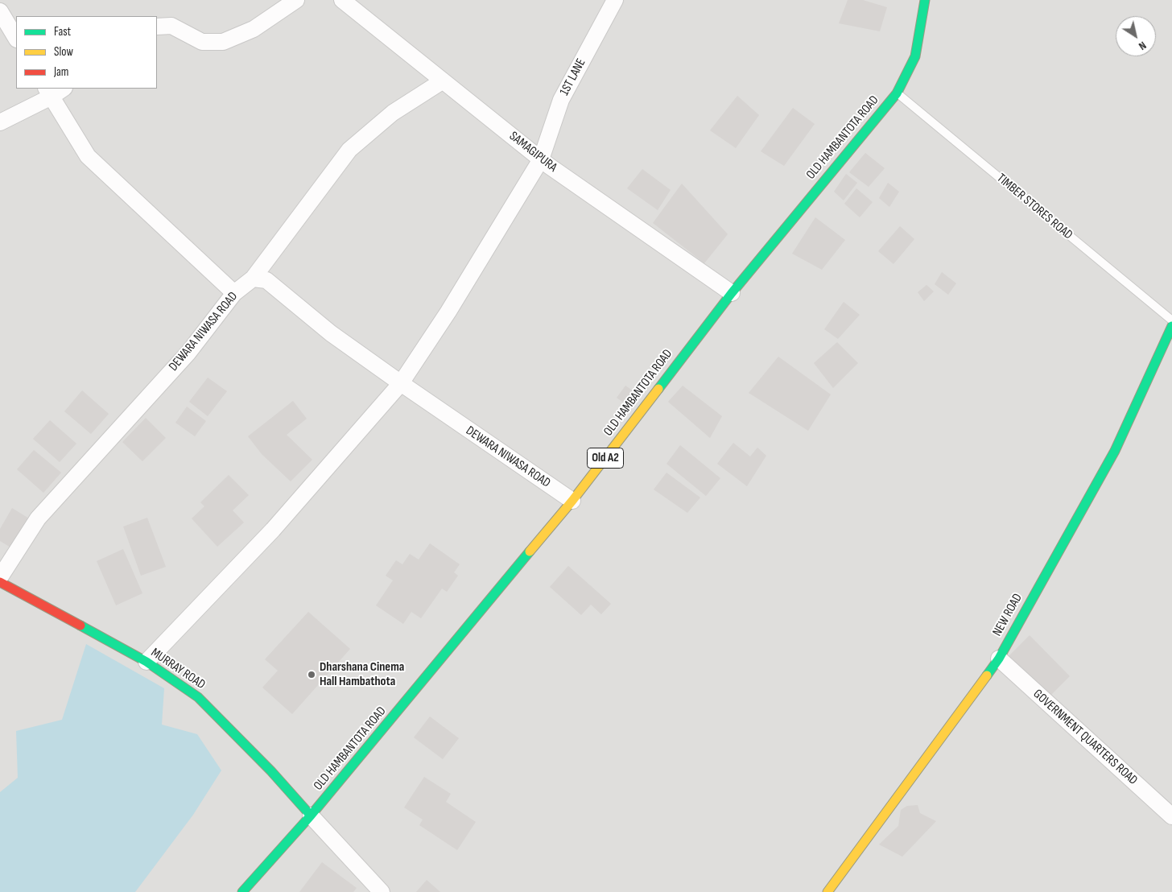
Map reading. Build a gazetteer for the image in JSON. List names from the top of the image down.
{
  "streets": {
    "main road": [
      "OLD HAMBANTOTA ROAD",
      "Old A2",
      "NEW ROAD",
      "MURRAY ROAD"
    ],
    "street": [
      "1ST LANE",
      "SAMAGIPURA",
      "DEWARA NIWASA ROAD",
      "GOVERNMENT QUARTERS ROAD"
    ],
    "lane": ["TIMBER STORES ROAD"]
  },
  "crossings": [
    ["1ST LANE", "SAMAGIPURA"],
    ["1ST LANE", "DEWARA NIWASA ROAD"],
    ["1ST LANE", "MURRAY ROAD"],
    ["OLD HAMBANTOTA ROAD", "SAMAGIPURA"],
    ["OLD HAMBANTOTA ROAD", "TIMBER STORES ROAD"],
    ["OLD HAMBANTOTA ROAD", "DEWARA NIWASA ROAD"],
    ["OLD HAMBANTOTA ROAD", "MURRAY ROAD"],
    ["NEW ROAD", "GOVERNMENT QUARTERS ROAD"]
  ],
  "places": ["Dharshana Cinema Hall Hambathota"],
  "legend": ["Fast", "Slow", "Jam"],
  "north": "bottom right"
}
